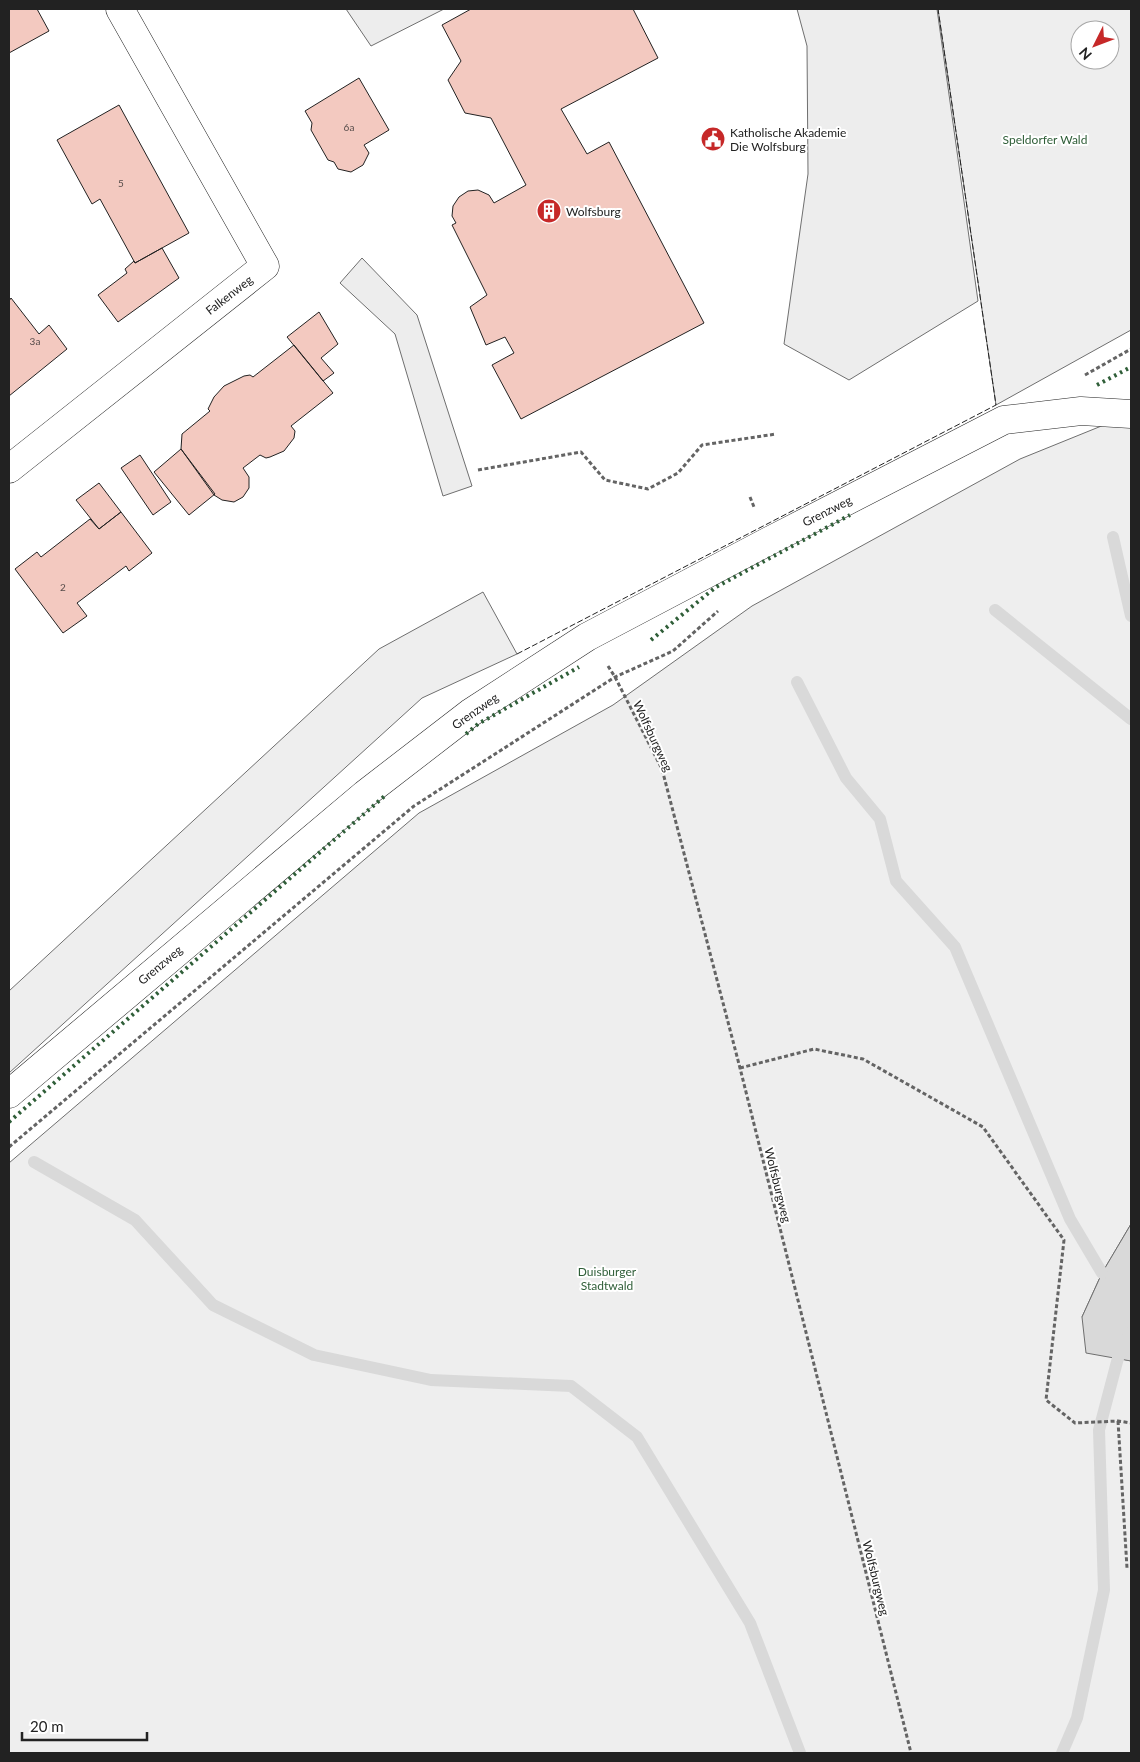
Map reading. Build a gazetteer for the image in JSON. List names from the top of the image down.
{
  "streets": {
    "street": ["Falkenweg", "Grenzweg"],
    "path": ["Wolfsburgweg"]
  },
  "crossings": [
    ["Grenzweg", "Wolfsburgweg"]
  ],
  "parks": ["Speldorfer Wald", "Duisburger Stadtwald"],
  "places": {
    "public building": ["Katholische Akademie Die Wolfsburg"],
    "building": ["Wolfsburg"]
  },
  "house_numbers": [
    "6a",
    "5",
    "3a",
    "2"
  ],
  "scale_bar": "20 m",
  "north": "bottom left"
}
